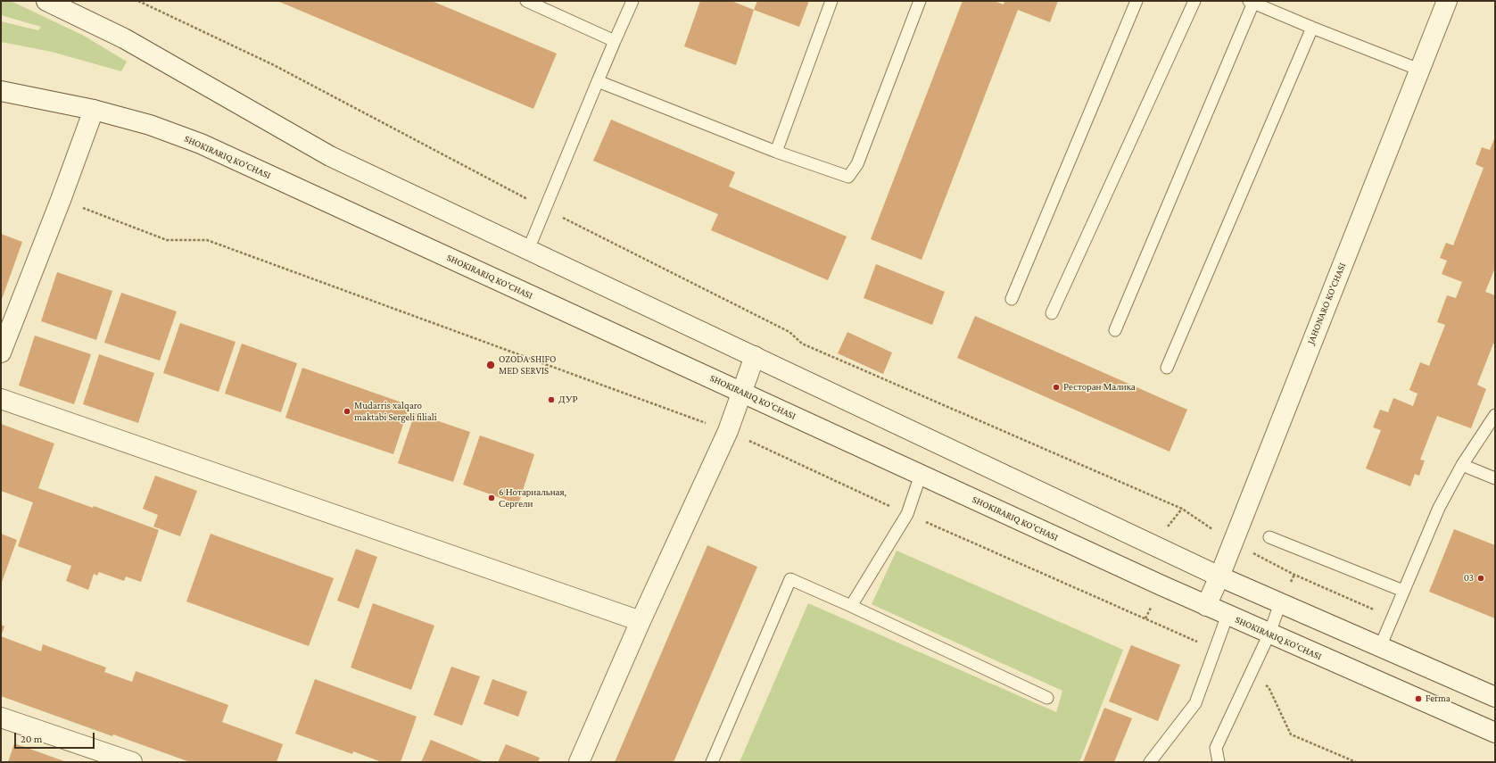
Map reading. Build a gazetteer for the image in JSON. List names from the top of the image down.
{
  "streets": {
    "main road": ["SHOKIRARIQ KO'CHASI", "JAHONARO KO'CHASI"]
  },
  "crossings": [
    ["SHOKIRARIQ KO'CHASI", "JAHONARO KO'CHASI"]
  ],
  "places": [
    "OZODA SHIFO MED SERVIS",
    "Ресторан Малика",
    "ДУР",
    "Mudarris xalqaro maktabi Sergeli filiali",
    "6 Нотариальная, Сергели",
    "03",
    "Ferma"
  ],
  "scale_bar": "20 m"
}
